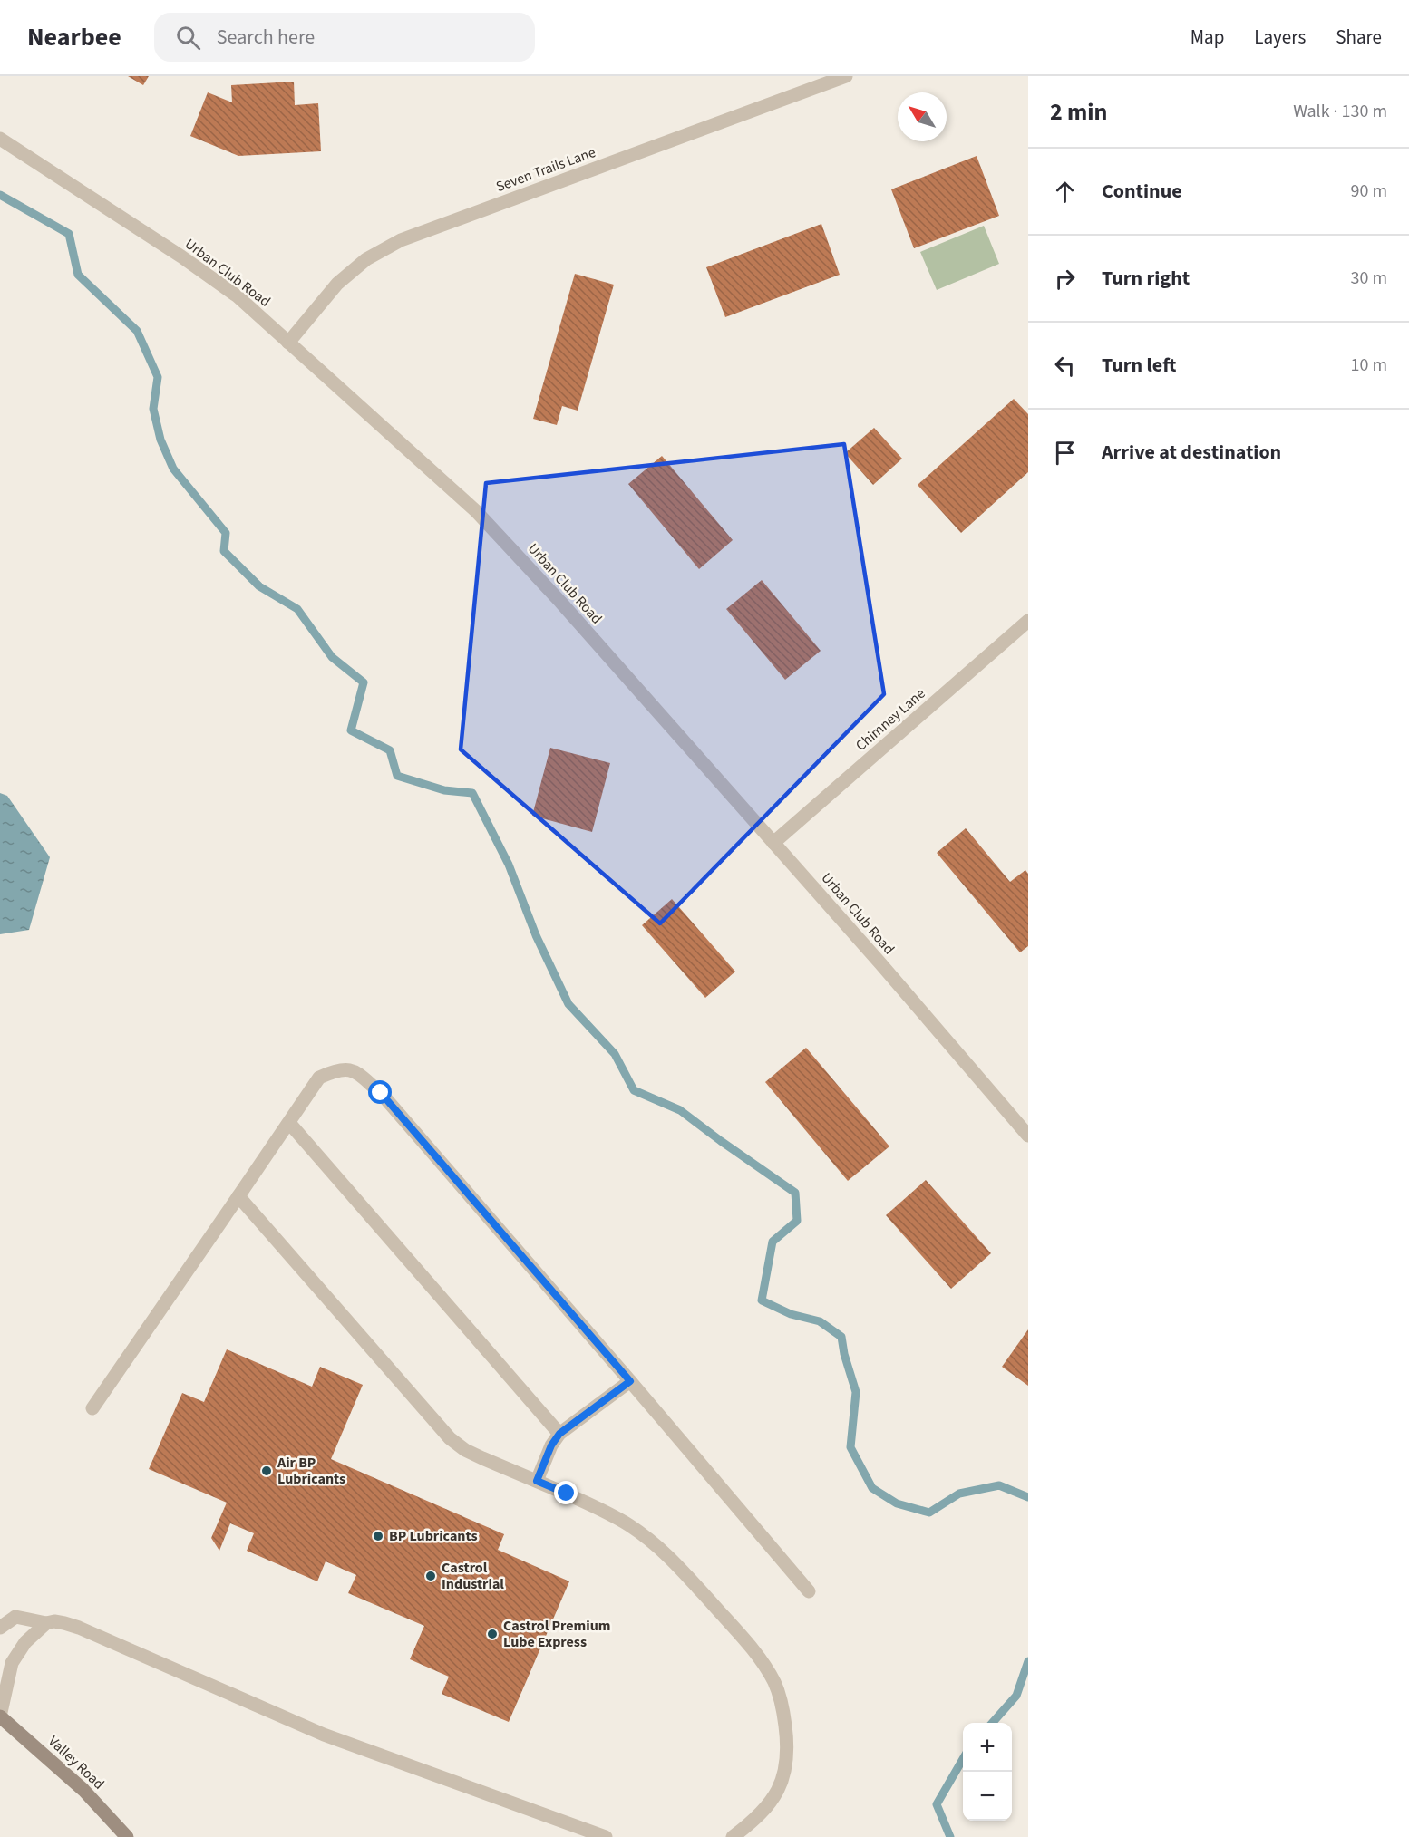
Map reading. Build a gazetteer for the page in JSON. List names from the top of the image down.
{
  "streets": {
    "main road": ["Valley Road"],
    "street": ["Seven Trails Lane", "Urban Club Road", "Chimney Lane"]
  },
  "crossings": [
    ["Seven Trails Lane", "Urban Club Road"],
    ["Urban Club Road", "Chimney Lane"]
  ],
  "places": [
    "Air BP Lubricants",
    "BP Lubricants",
    "Castrol Industrial",
    "Castrol Premium Lube Express"
  ],
  "north": "top left",
  "page": {
    "header": "Nearbee",
    "search": "Search here",
    "nav": ["Map", "Layers", "Share"],
    "heading": ["2 min", "Walk · 130 m"],
    "list": [
      ["Continue", "90 m"],
      ["Turn right", "30 m"],
      ["Turn left", "10 m"],
      "Arrive at destination"
    ],
    "map_buttons": ["+", "−"]
  }
}
